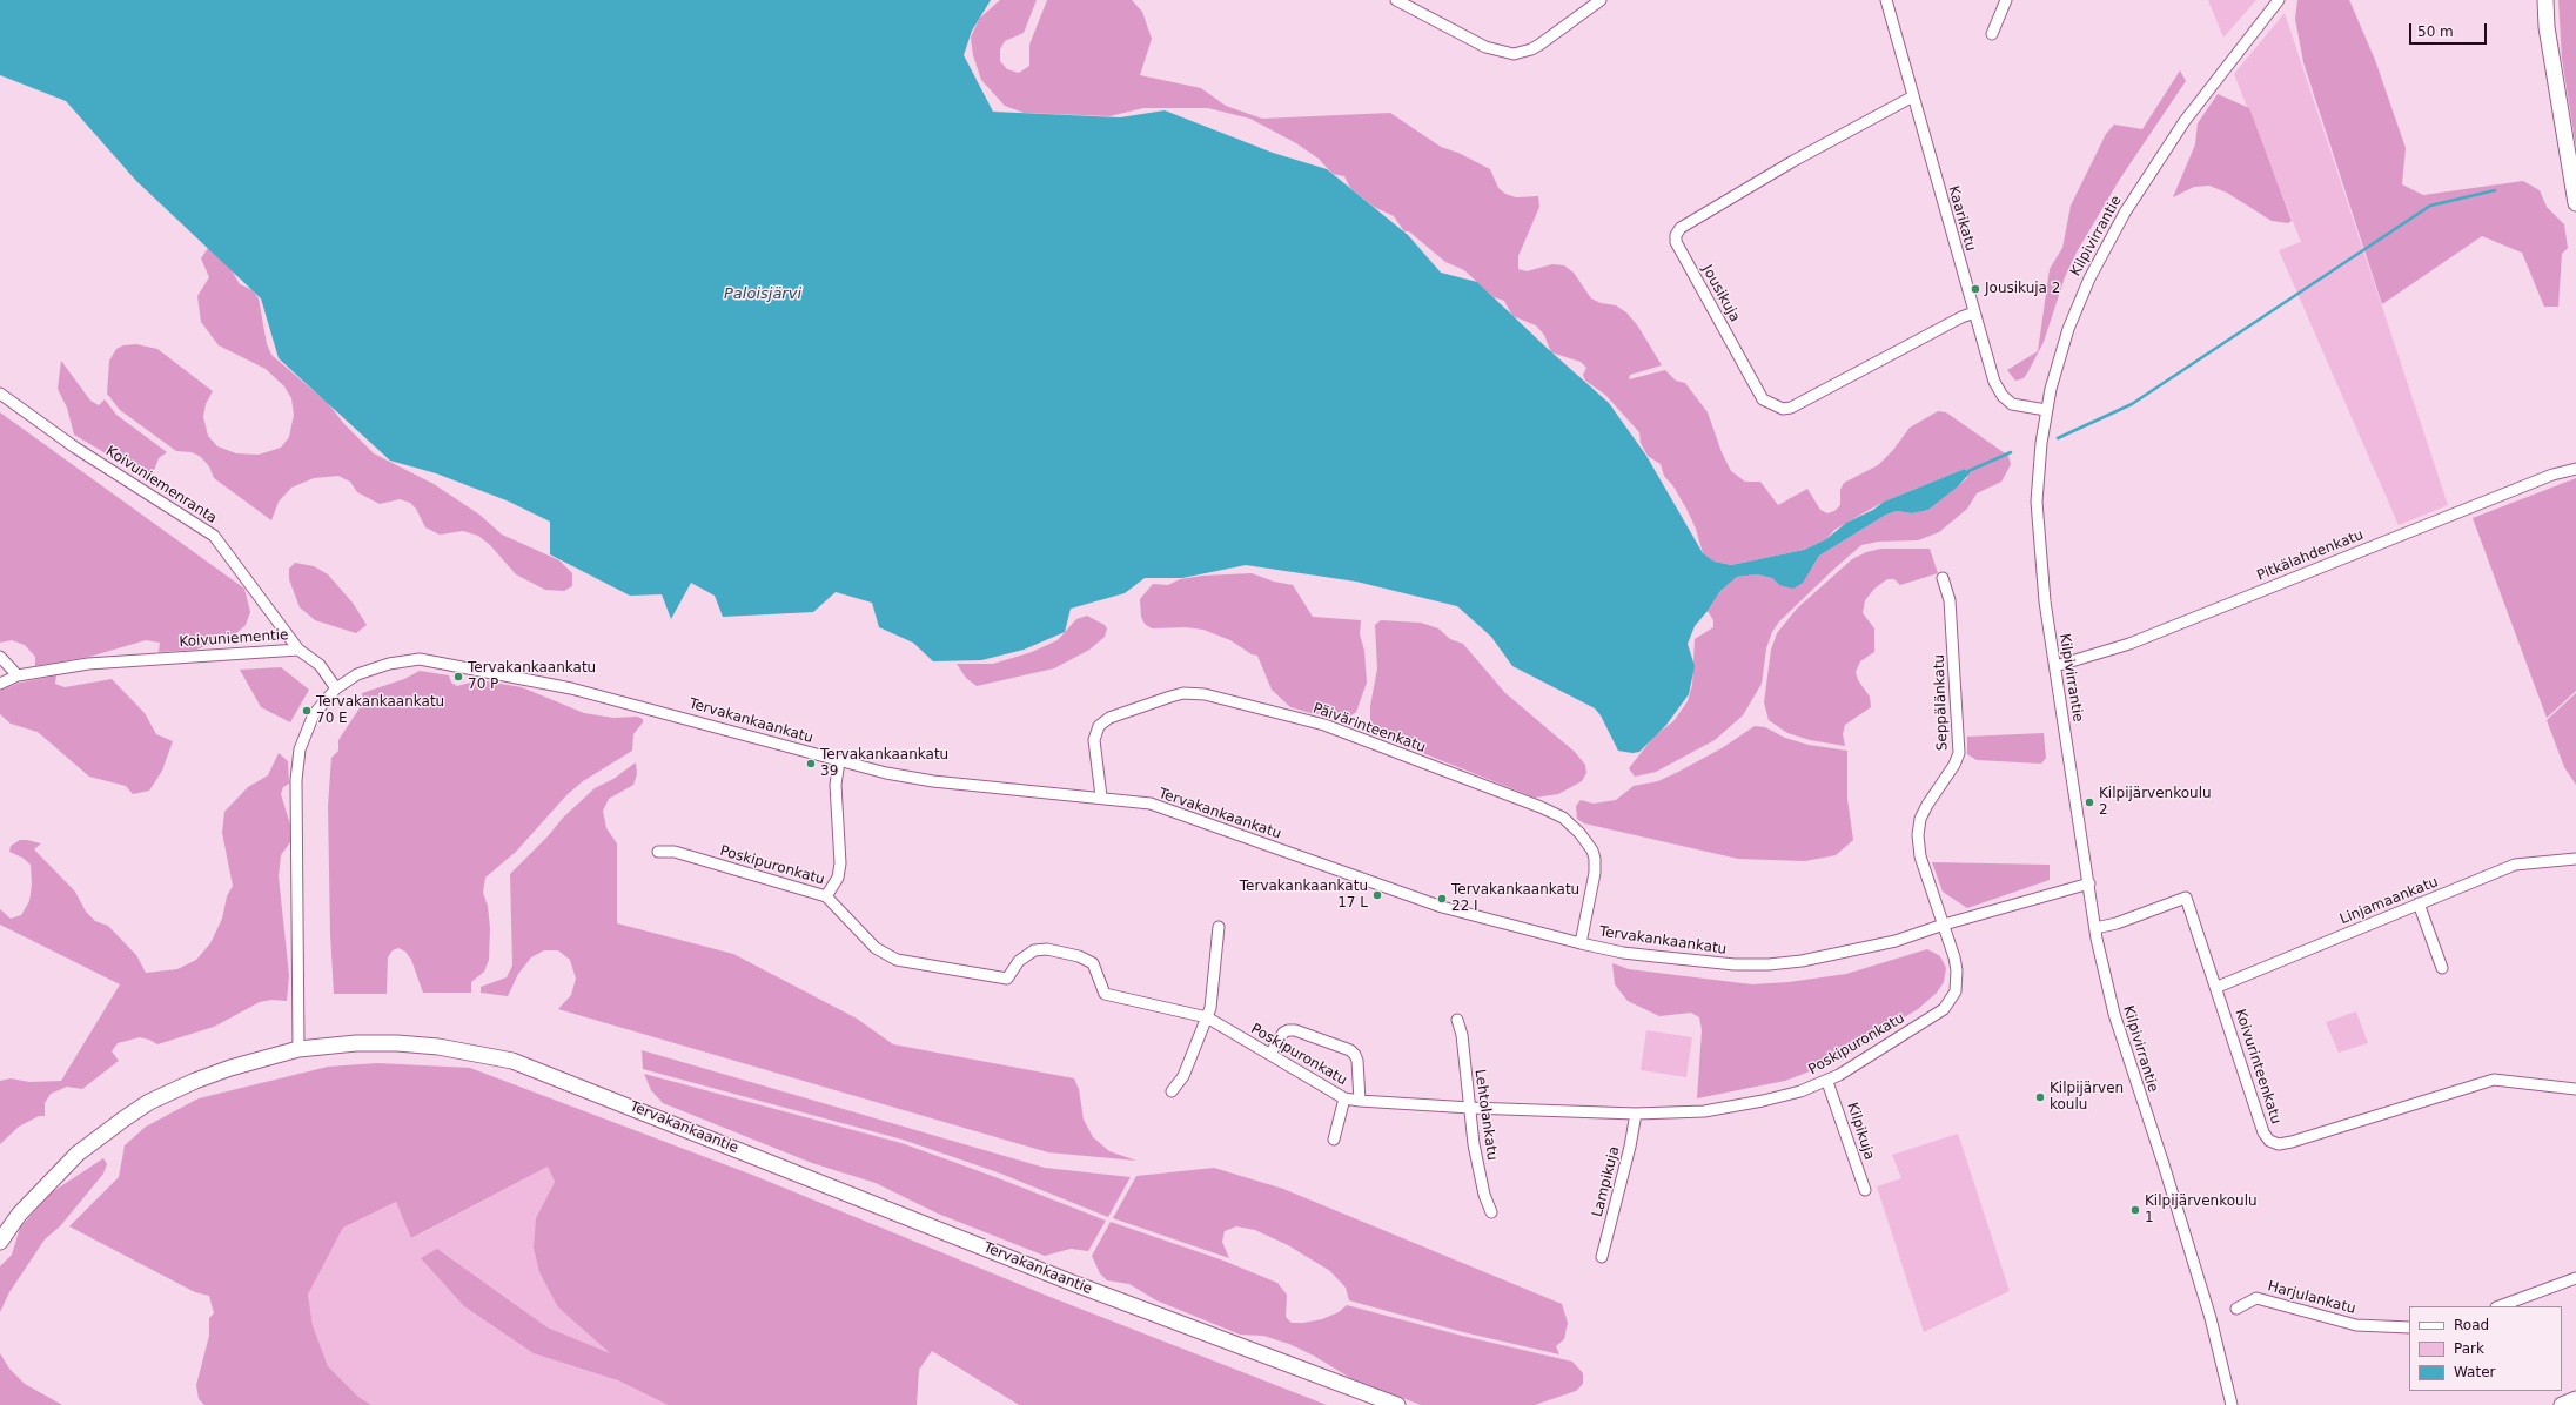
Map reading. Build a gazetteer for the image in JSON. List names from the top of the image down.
{
  "streets": {
    "street": [
      "Kaarikatu",
      "Kilpivirrantie",
      "Jousikuja",
      "Koivuniemenranta",
      "Pitkälahdenkatu",
      "Koivuniementie",
      "Seppälänkatu",
      "Tervakankaankatu",
      "Päivärinteenkatu",
      "Poskipuronkatu",
      "Linjamaankatu",
      "Koivurinteenkatu",
      "Lehtolankatu",
      "Tervakankaantie",
      "Kilpikuja",
      "Lampikuja",
      "Harjulankatu"
    ]
  },
  "crossings": [
    ["Kaarikatu", "Kilpivirrantie"],
    ["Kaarikatu", "Jousikuja"],
    ["Kilpivirrantie", "Pitkälahdenkatu"],
    ["Kilpivirrantie", "Tervakankaankatu"],
    ["Kilpivirrantie", "Koivurinteenkatu"],
    ["Koivuniemenranta", "Koivuniementie"],
    ["Koivuniementie", "Tervakankaankatu"],
    ["Seppälänkatu", "Tervakankaankatu"],
    ["Seppälänkatu", "Poskipuronkatu"],
    ["Tervakankaankatu", "Päivärinteenkatu"],
    ["Tervakankaankatu", "Poskipuronkatu"],
    ["Poskipuronkatu", "Lehtolankatu"],
    ["Poskipuronkatu", "Kilpikuja"],
    ["Poskipuronkatu", "Lampikuja"],
    ["Linjamaankatu", "Koivurinteenkatu"]
  ],
  "water": ["Paloisjärvi"],
  "places": [
    "Jousikuja 2",
    "Tervakankaankatu 70 P",
    "Tervakankaankatu 70 E",
    "Tervakankaankatu 39",
    "Kilpijärvenkoulu 2",
    "Tervakankaankatu 17 L",
    "Tervakankaankatu 22 I",
    "Kilpijärven koulu",
    "Kilpijärvenkoulu 1"
  ],
  "legend": ["Road", "Park", "Water"],
  "scale_bar": "50 m"
}
